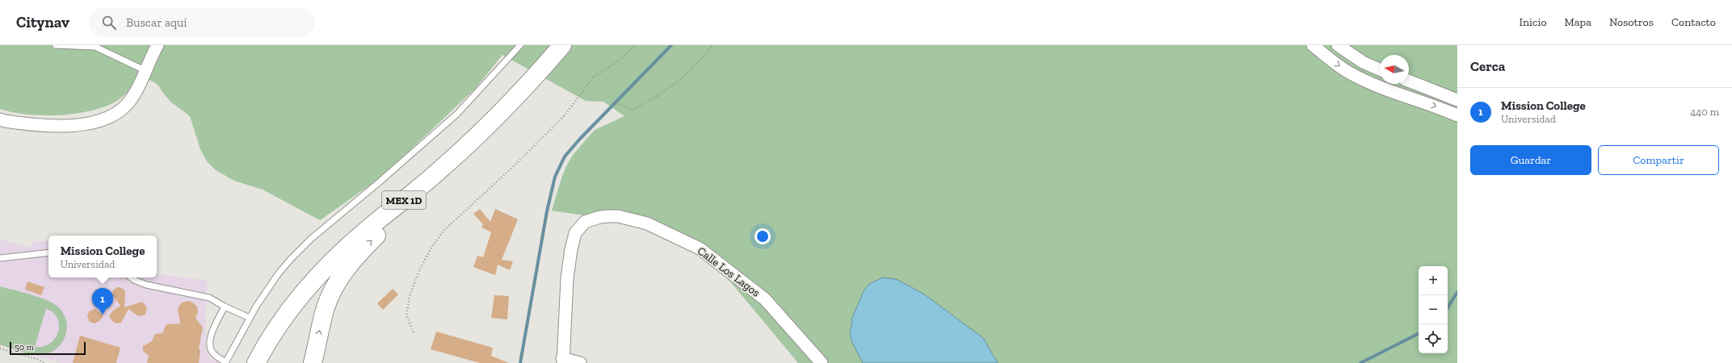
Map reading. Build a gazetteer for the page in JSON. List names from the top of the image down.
{
  "streets": {
    "highway": ["MEX 1D"],
    "street": ["Calle Los Lagos"]
  },
  "scale_bar": "50 m",
  "north": "left",
  "page": {
    "header": "Citynav",
    "search": "Buscar aquí",
    "nav": [
      "Inicio",
      "Mapa",
      "Nosotros",
      "Contacto"
    ],
    "heading": "Cerca",
    "list": [
      {
        "mark": "1",
        "name": "Mission College",
        "note": "Universidad",
        "value": "440 m"
      }
    ],
    "buttons": ["Guardar", "Compartir"],
    "popup": ["Mission College", "Universidad"],
    "map_buttons": ["+", "−"],
    "pins": "1",
    "scale": "50 m"
  }
}
